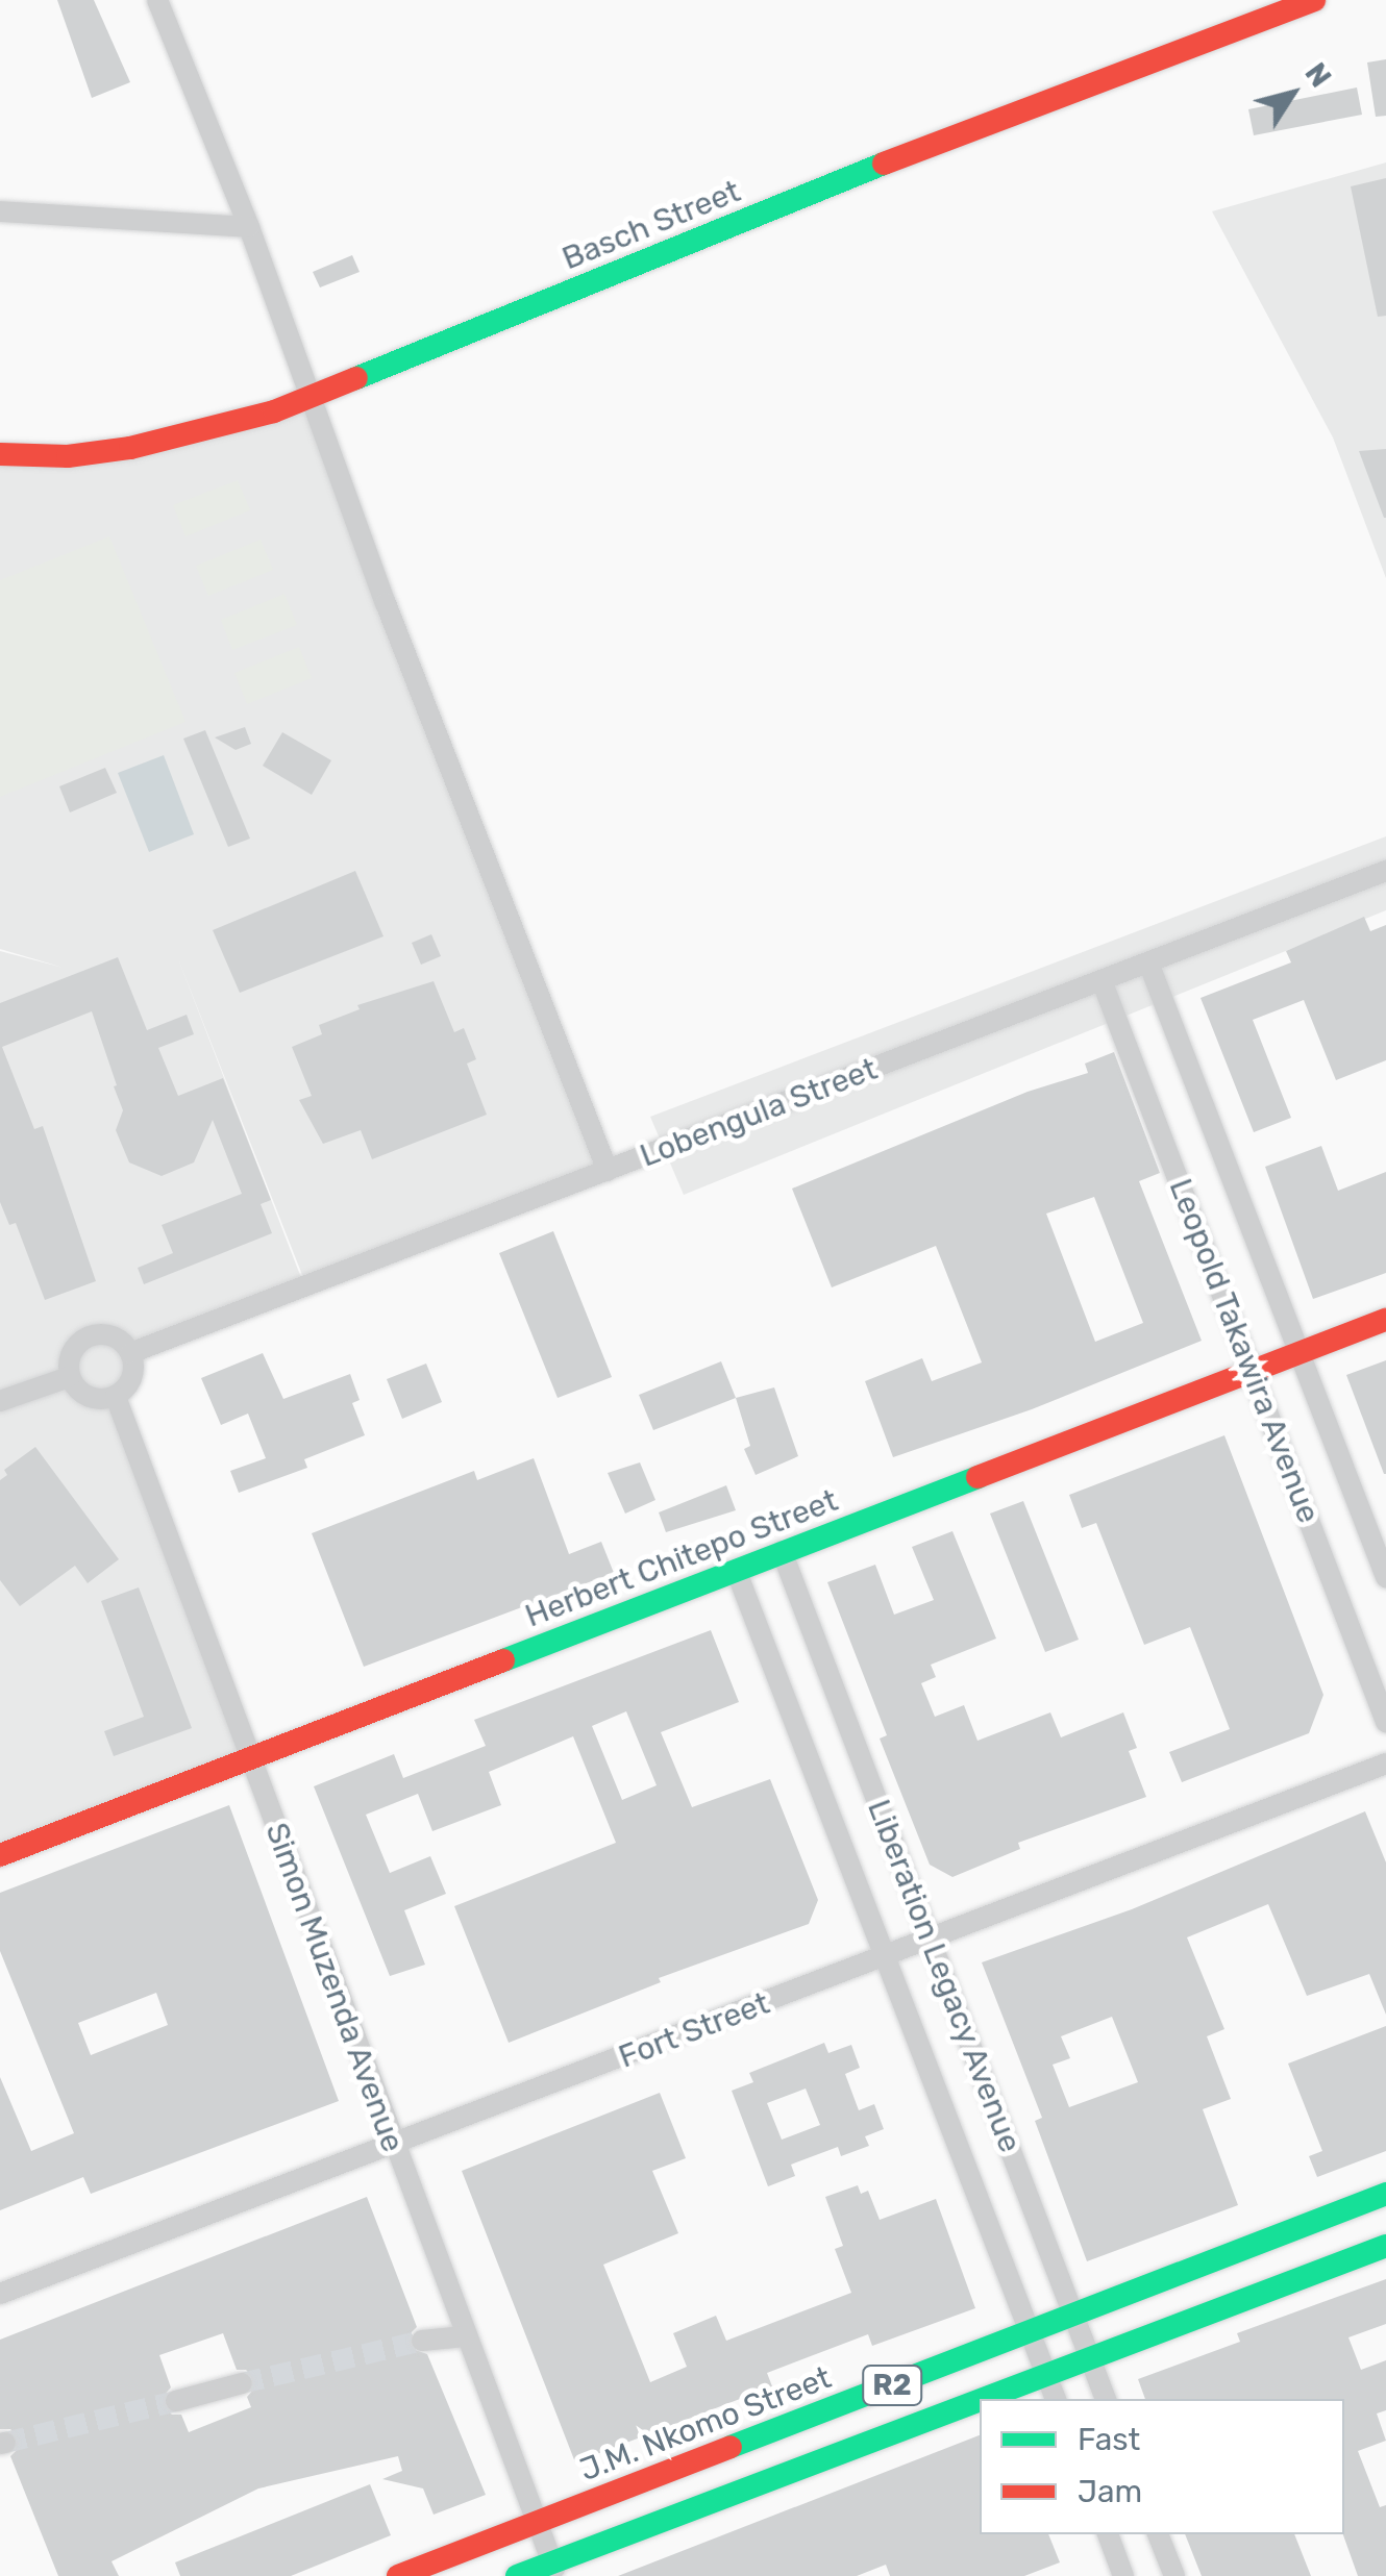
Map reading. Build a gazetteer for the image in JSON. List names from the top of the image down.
{
  "streets": {
    "main road": [
      "Basch Street",
      "Herbert Chitepo Street",
      "R2",
      "J.M. Nkomo Street"
    ],
    "street": [
      "Lobengula Street",
      "Leopold Takawira Avenue",
      "Liberation Legacy Avenue",
      "Simon Muzenda Avenue",
      "Fort Street"
    ]
  },
  "crossings": [
    ["Lobengula Street", "Leopold Takawira Avenue"],
    ["Lobengula Street", "Simon Muzenda Avenue"],
    ["Leopold Takawira Avenue", "Herbert Chitepo Street"],
    ["Herbert Chitepo Street", "Liberation Legacy Avenue"],
    ["Herbert Chitepo Street", "Simon Muzenda Avenue"],
    ["Liberation Legacy Avenue", "Fort Street"],
    ["Liberation Legacy Avenue", "R2"],
    ["Liberation Legacy Avenue", "J.M. Nkomo Street"],
    ["Simon Muzenda Avenue", "Fort Street"],
    ["Simon Muzenda Avenue", "R2"],
    ["Simon Muzenda Avenue", "J.M. Nkomo Street"]
  ],
  "legend": ["Fast", "Jam"],
  "north": "top right"
}
